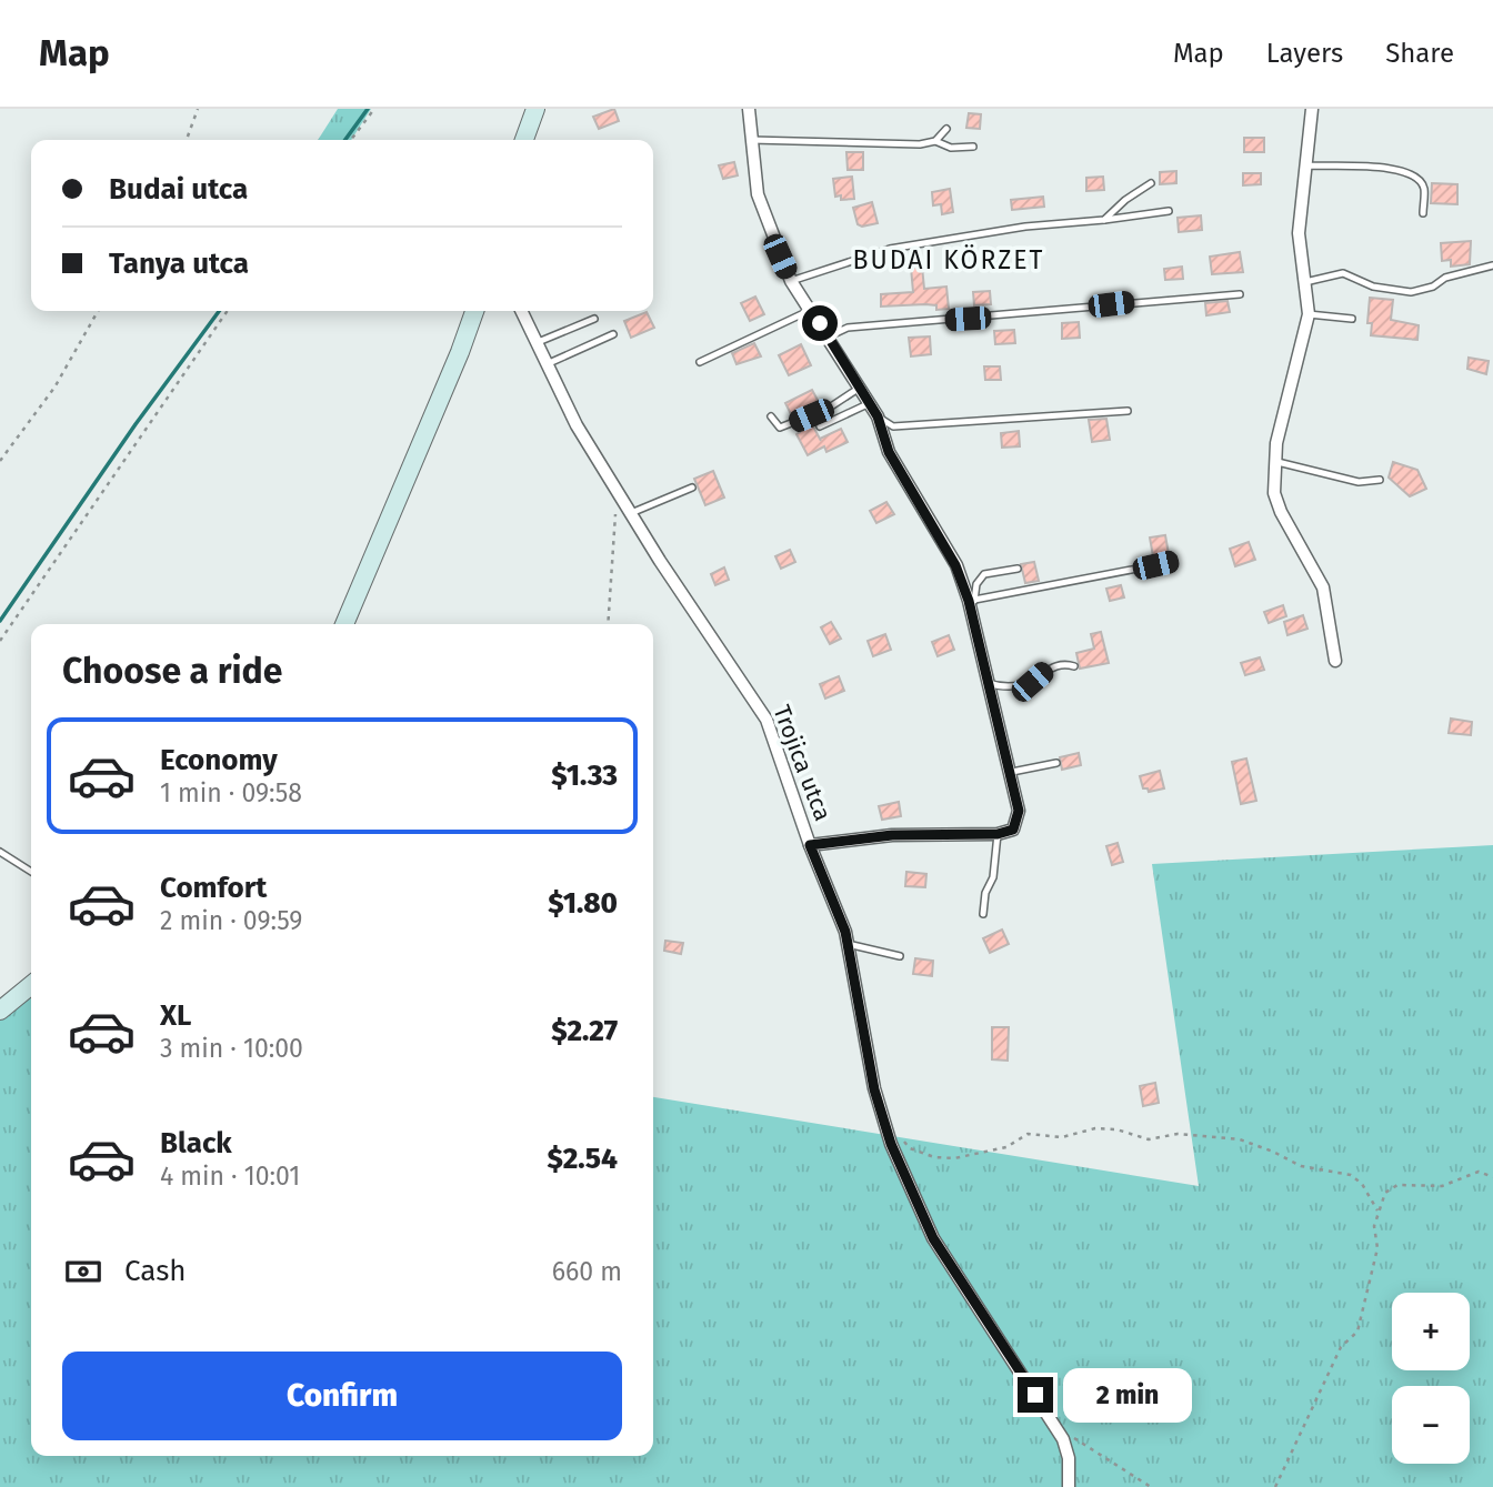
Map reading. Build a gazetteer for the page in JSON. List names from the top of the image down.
{
  "streets": {
    "street": ["Trojica utca"]
  },
  "districts": ["BUDAI KÖRZET"],
  "page": {
    "header": "Map",
    "nav": ["Map", "Layers", "Share"],
    "banner": ["Budai utca", "Tanya utca"],
    "heading": "Choose a ride",
    "list": [
      {
        "name": "Economy",
        "note": "1 min · 09:58",
        "value": "$1.33"
      },
      {
        "name": "Comfort",
        "note": "2 min · 09:59",
        "value": "$1.80"
      },
      {
        "name": "XL",
        "note": "3 min · 10:00",
        "value": "$2.27"
      },
      {
        "name": "Black",
        "note": "4 min · 10:01",
        "value": "$2.54"
      }
    ],
    "pay": ["Cash", "660 m"],
    "map_buttons": ["+", "−"],
    "buttons": "Confirm",
    "bubble": "2 min"
  }
}
